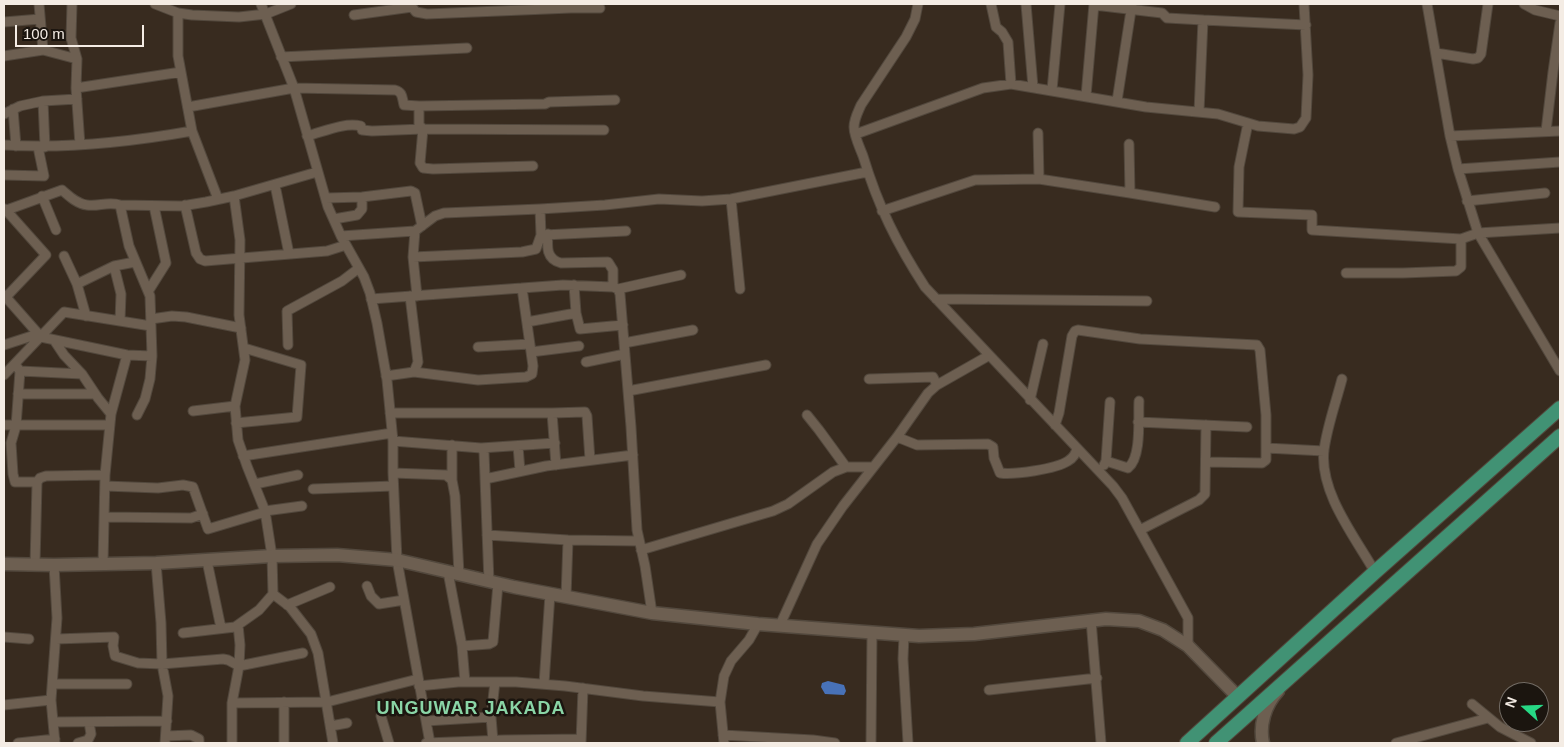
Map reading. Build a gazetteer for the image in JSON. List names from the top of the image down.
{
  "districts": ["UNGUWAR JAKADA"],
  "scale_bar": "100 m",
  "north": "left"
}
